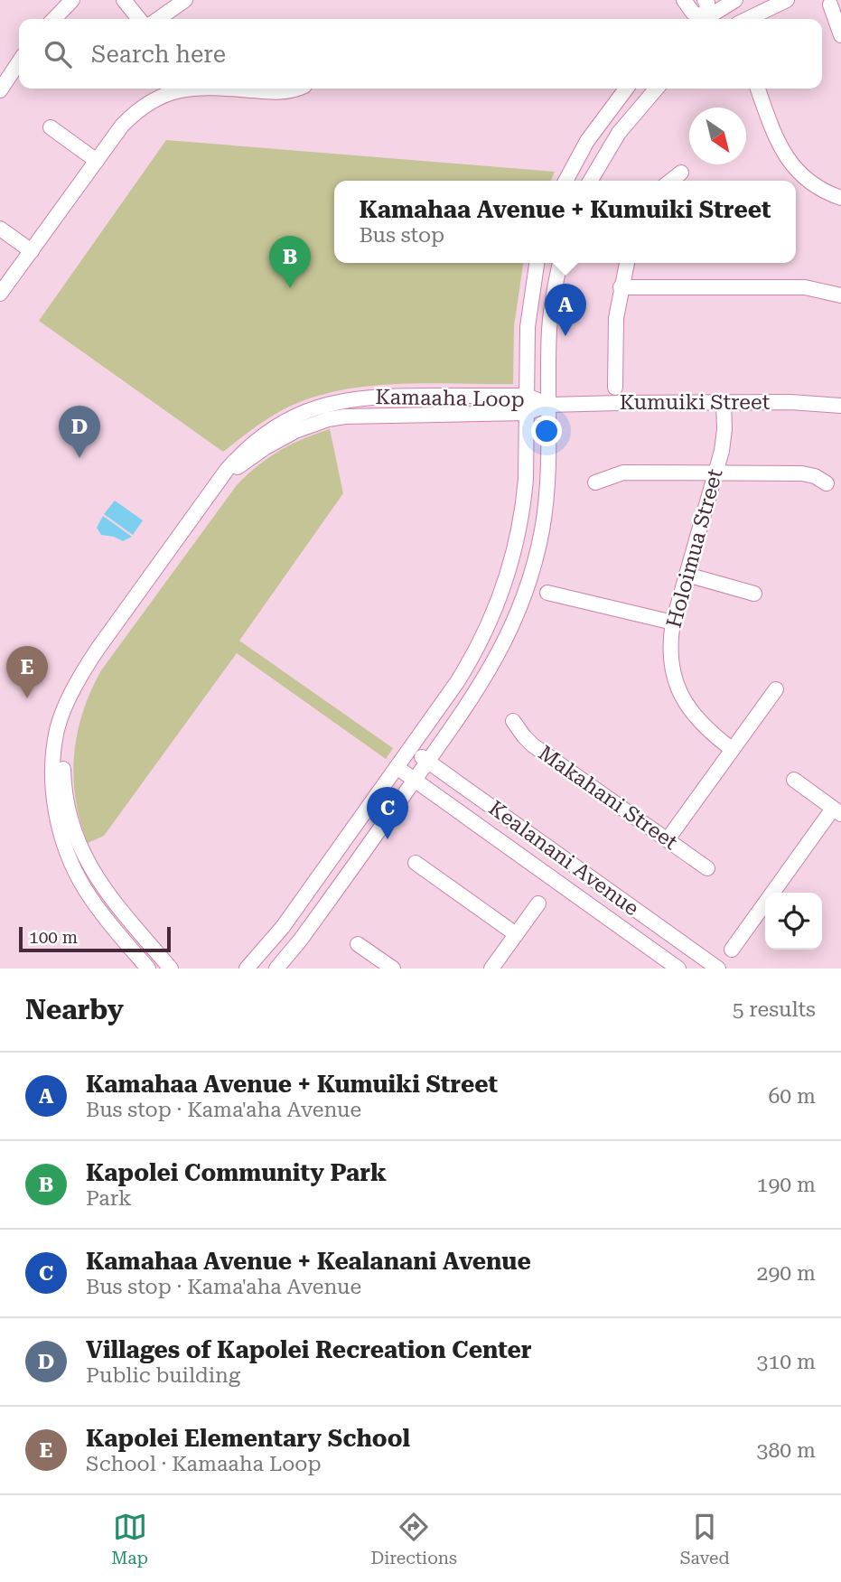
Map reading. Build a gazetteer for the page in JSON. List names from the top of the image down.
{
  "streets": {
    "street": [
      "Kamaaha Loop",
      "Kumuiki Street",
      "Holoimua Street",
      "Makahani Street",
      "Kealanani Avenue"
    ]
  },
  "crossings": [
    ["Kamaaha Loop", "Kumuiki Street"],
    ["Kumuiki Street", "Holoimua Street"]
  ],
  "scale_bar": "100 m",
  "north": "bottom right",
  "page": {
    "search": "Search here",
    "popup": ["Kamahaa Avenue + Kumuiki Street", "Bus stop"],
    "pins": [
      "B",
      "A",
      "D",
      "E",
      "C"
    ],
    "scale": "100 m",
    "heading": ["Nearby", "5 results"],
    "list": [
      {
        "mark": "A",
        "name": "Kamahaa Avenue + Kumuiki Street",
        "note": "Bus stop · Kama'aha Avenue",
        "value": "60 m"
      },
      {
        "mark": "B",
        "name": "Kapolei Community Park",
        "note": "Park",
        "value": "190 m"
      },
      {
        "mark": "C",
        "name": "Kamahaa Avenue + Kealanani Avenue",
        "note": "Bus stop · Kama'aha Avenue",
        "value": "290 m"
      },
      {
        "mark": "D",
        "name": "Villages of Kapolei Recreation Center",
        "note": "Public building",
        "value": "310 m"
      },
      {
        "mark": "E",
        "name": "Kapolei Elementary School",
        "note": "School · Kamaaha Loop",
        "value": "380 m"
      }
    ],
    "nav": ["Map", "Directions", "Saved"]
  }
}
